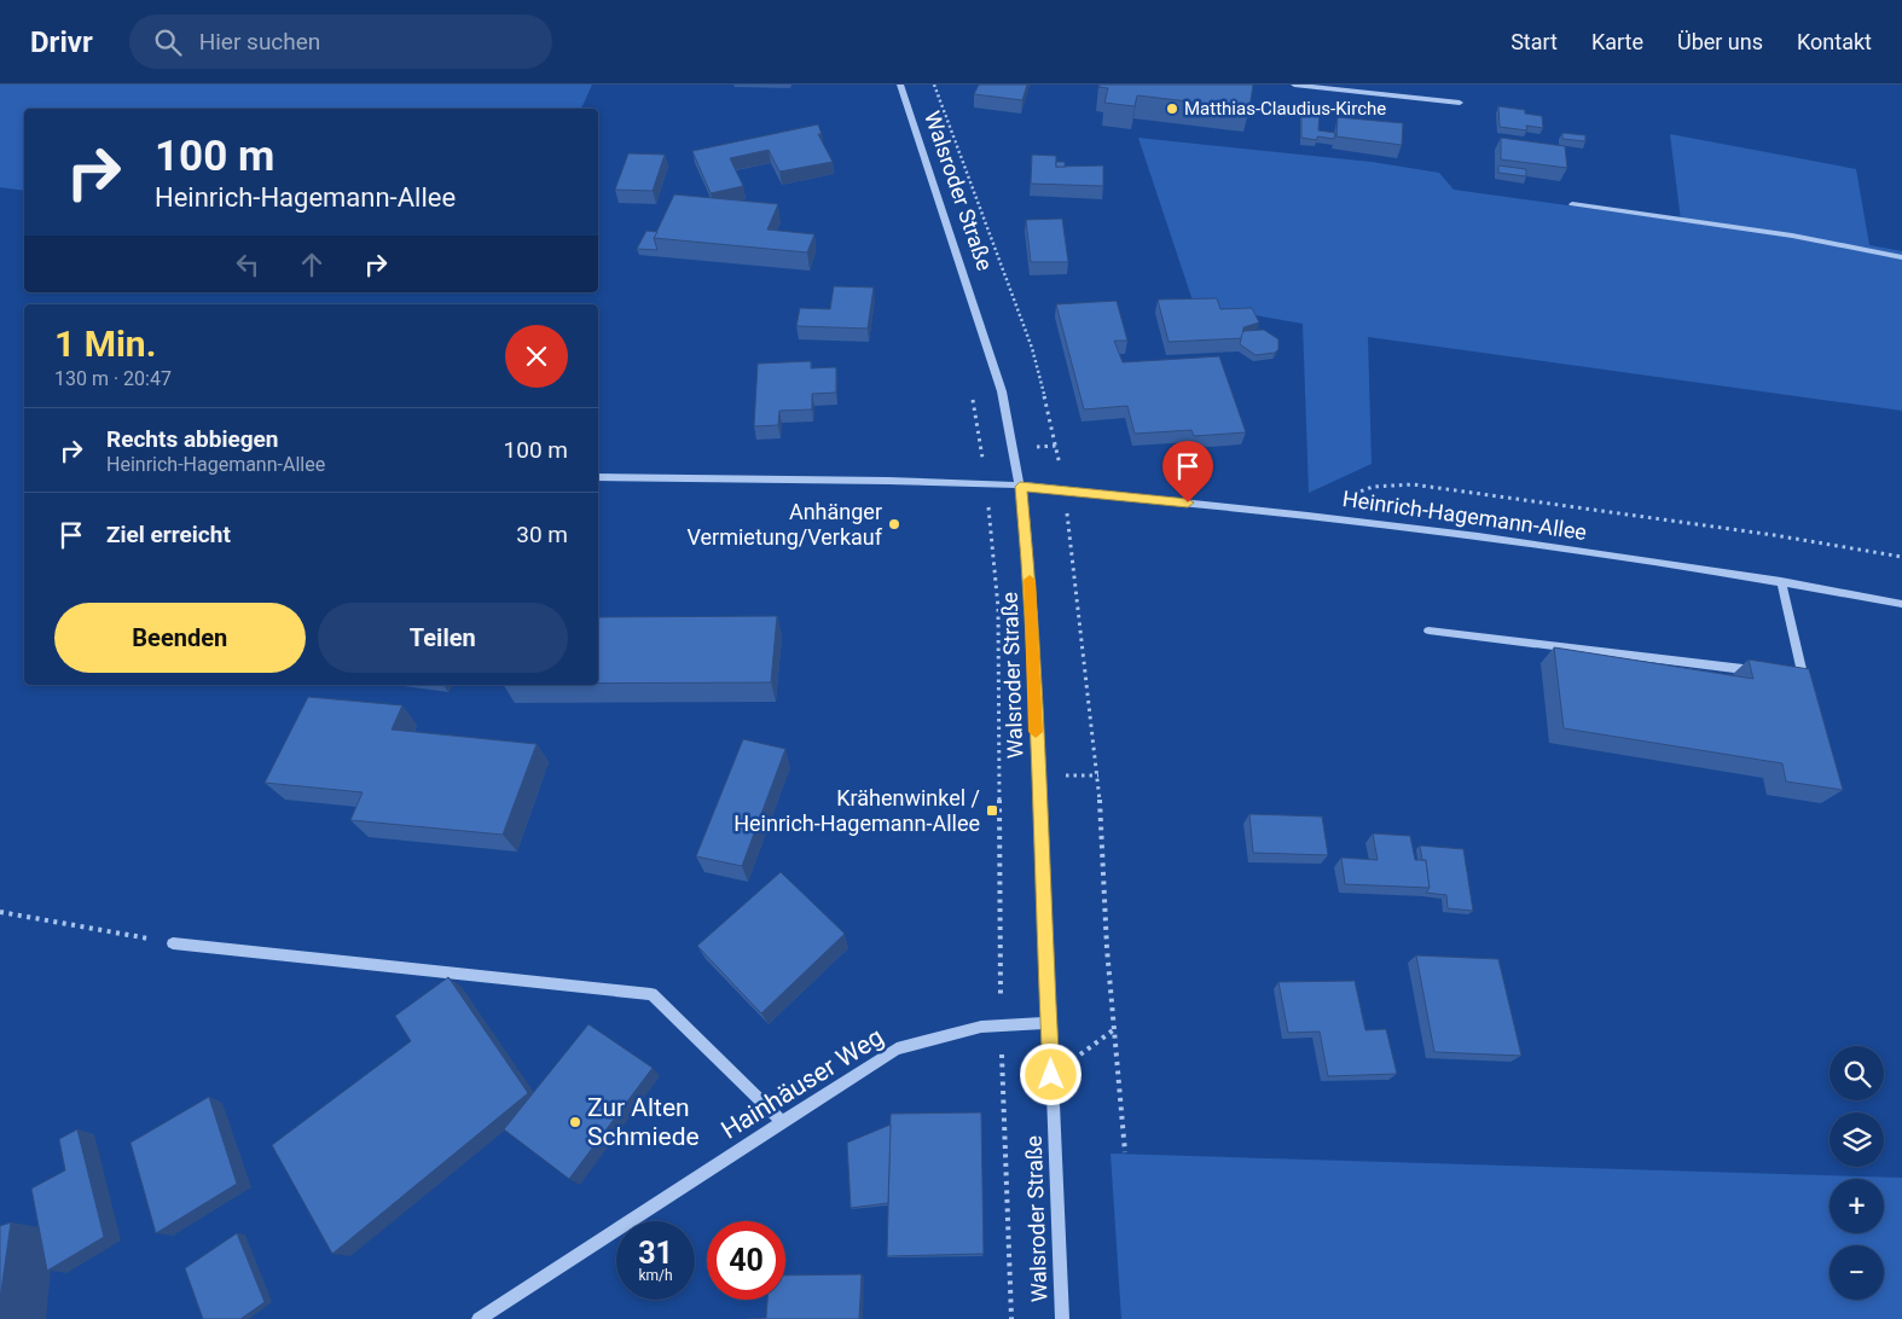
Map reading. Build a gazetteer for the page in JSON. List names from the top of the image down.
{
  "streets": {
    "street": ["Walsroder Straße", "Heinrich-Hagemann-Allee", "Hainhäuser Weg"]
  },
  "crossings": [
    ["Walsroder Straße", "Heinrich-Hagemann-Allee"],
    ["Walsroder Straße", "Hainhäuser Weg"]
  ],
  "places": {
    "other": ["Matthias-Claudius-Kirche", "Anhänger Vermietung/Verkauf", "Zur Alten Schmiede"],
    "transit": ["Krähenwinkel / Heinrich-Hagemann-Allee"]
  },
  "page": {
    "header": "Drivr",
    "search": "Hier suchen",
    "nav": [
      "Start",
      "Karte",
      "Über uns",
      "Kontakt"
    ],
    "turn": ["100 m", "Heinrich-Hagemann-Allee"],
    "heading": ["1 Min.", "130 m · 20:47"],
    "list": [
      {
        "name": "Rechts abbiegen",
        "note": "Heinrich-Hagemann-Allee",
        "value": "100 m"
      },
      {
        "name": "Ziel erreicht",
        "value": "30 m"
      }
    ],
    "buttons": ["Beenden", "Teilen"],
    "map_buttons": ["+", "−"],
    "speed": "31 km/h",
    "limit": "40"
  }
}
